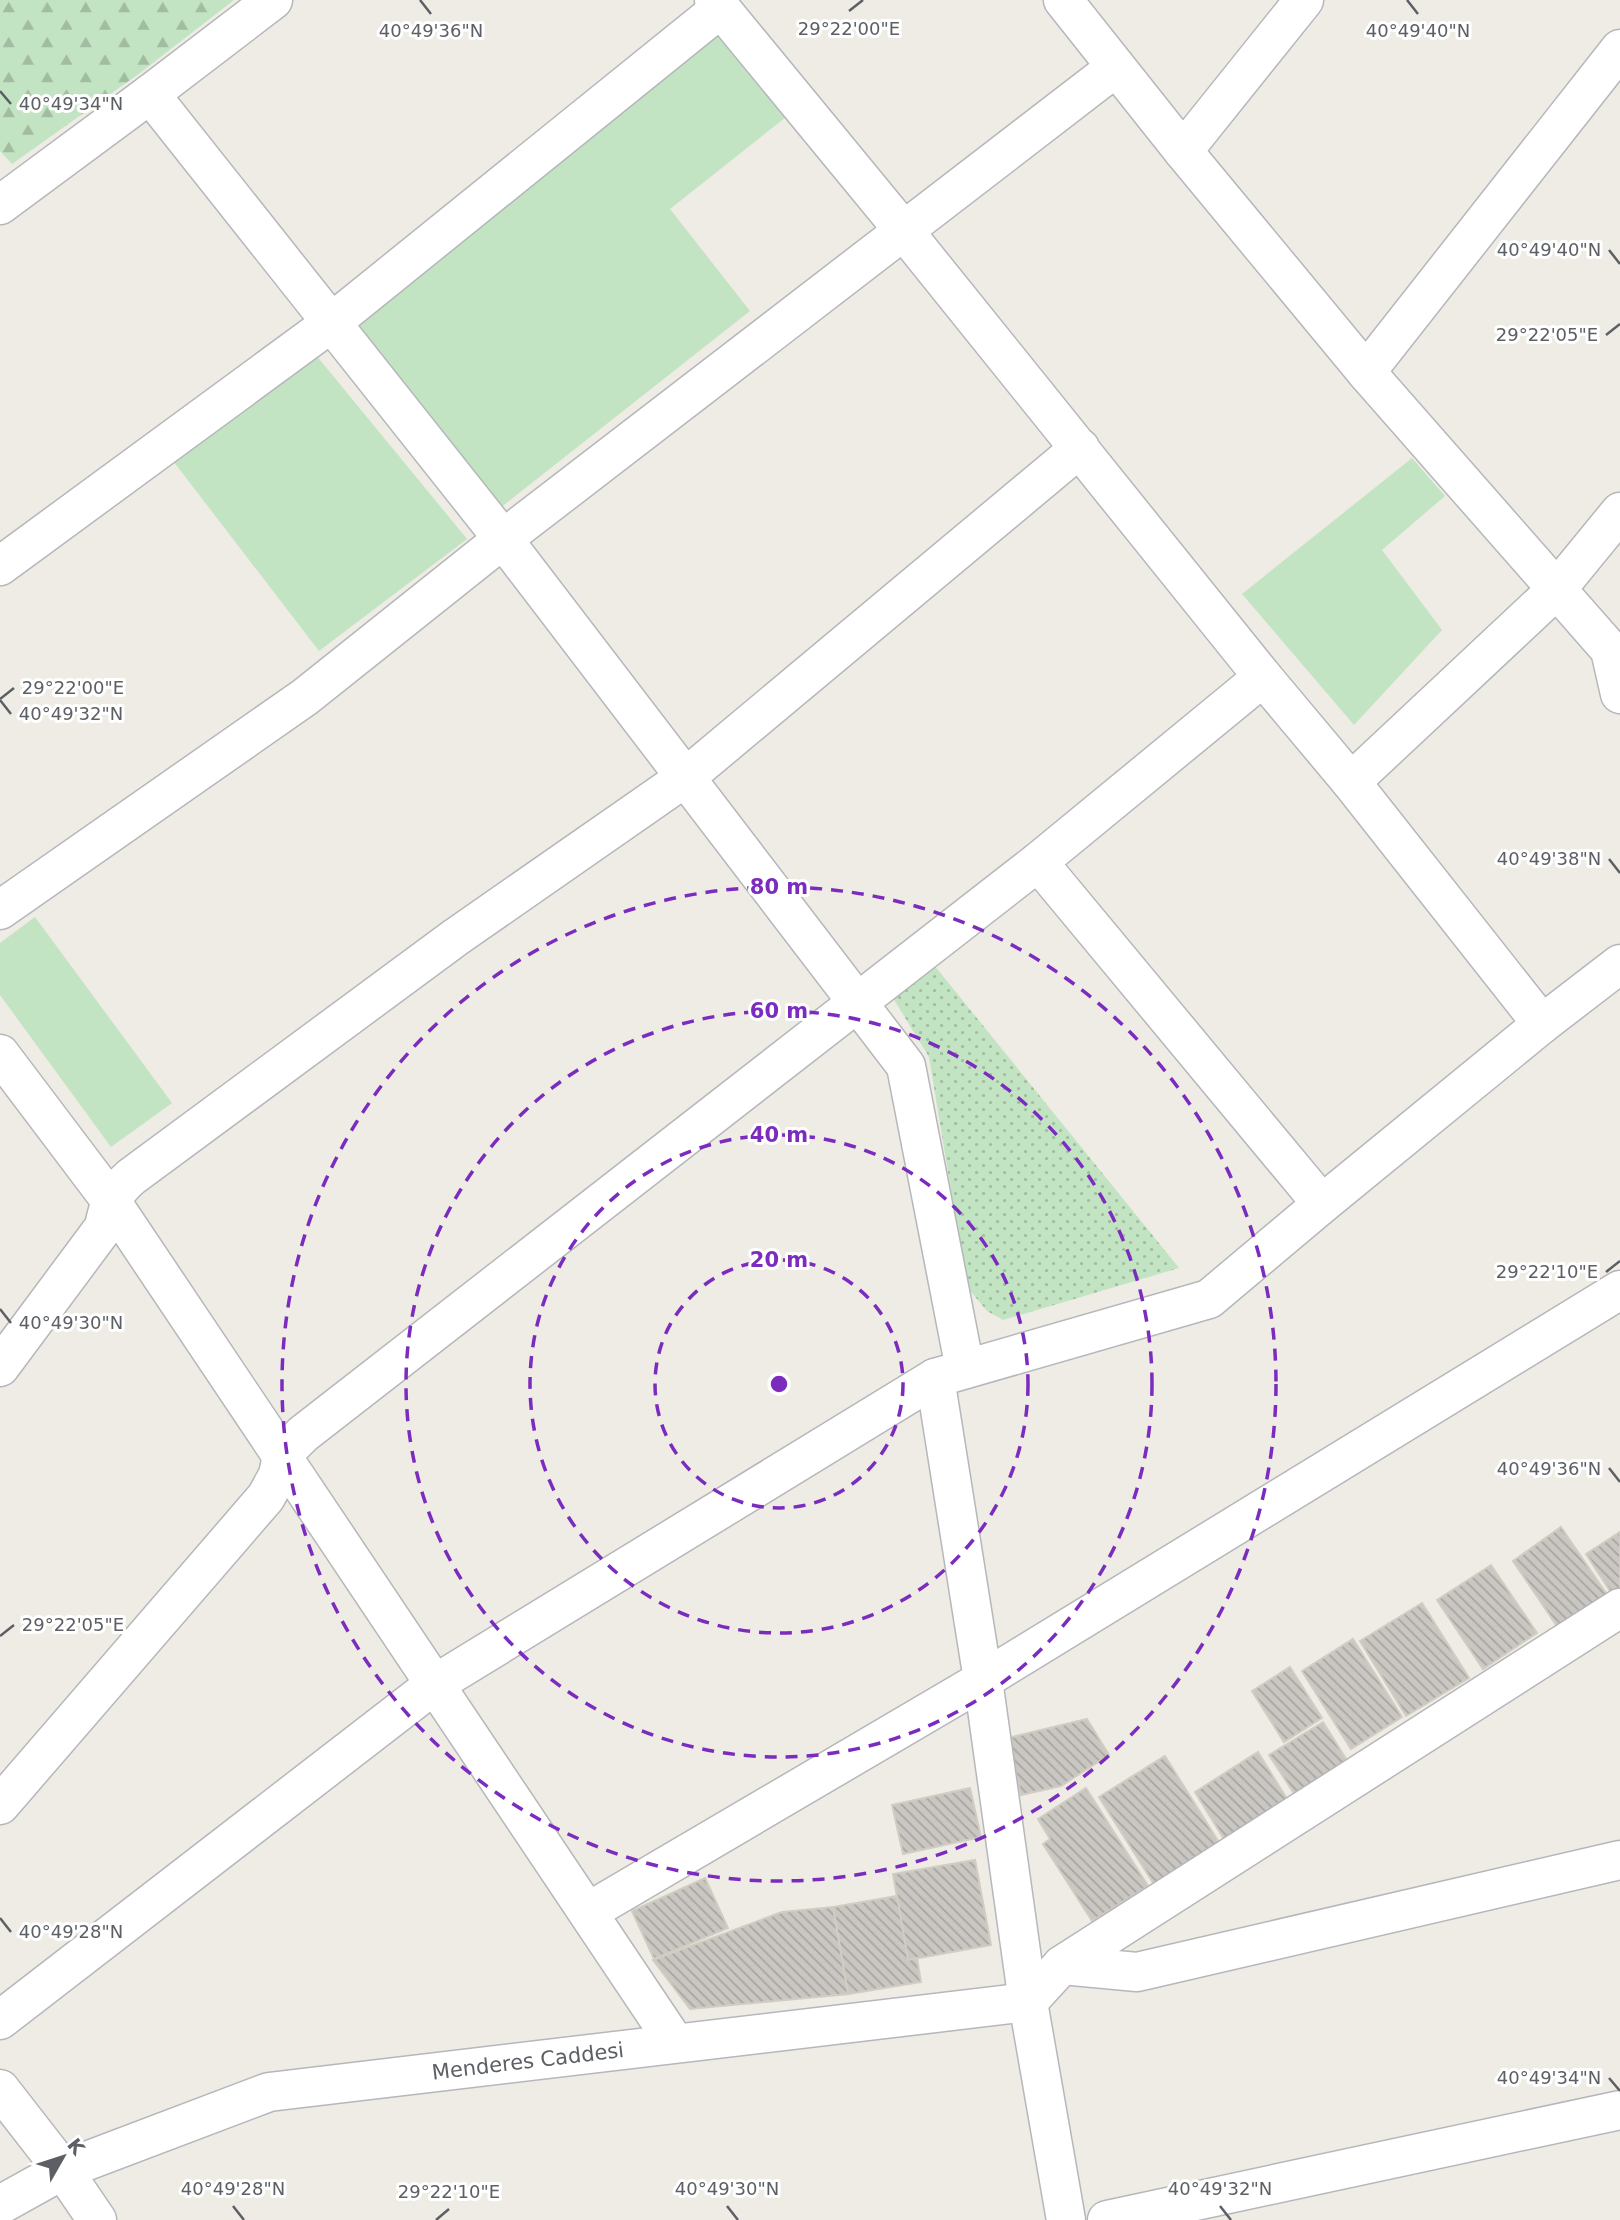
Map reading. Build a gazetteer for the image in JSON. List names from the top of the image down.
{
  "streets": {
    "street": ["Menderes Caddesi"]
  },
  "north": "top right",
  "coordinates": [
    "29°22'00\"E",
    "40°49'36\"N",
    "40°49'40\"N",
    "40°49'34\"N",
    "29°22'05\"E",
    "40°49'32\"N",
    "40°49'38\"N",
    "29°22'10\"E",
    "40°49'30\"N",
    "40°49'28\"N"
  ],
  "rings": [
    "80 m",
    "60 m",
    "40 m",
    "20 m"
  ]
}
